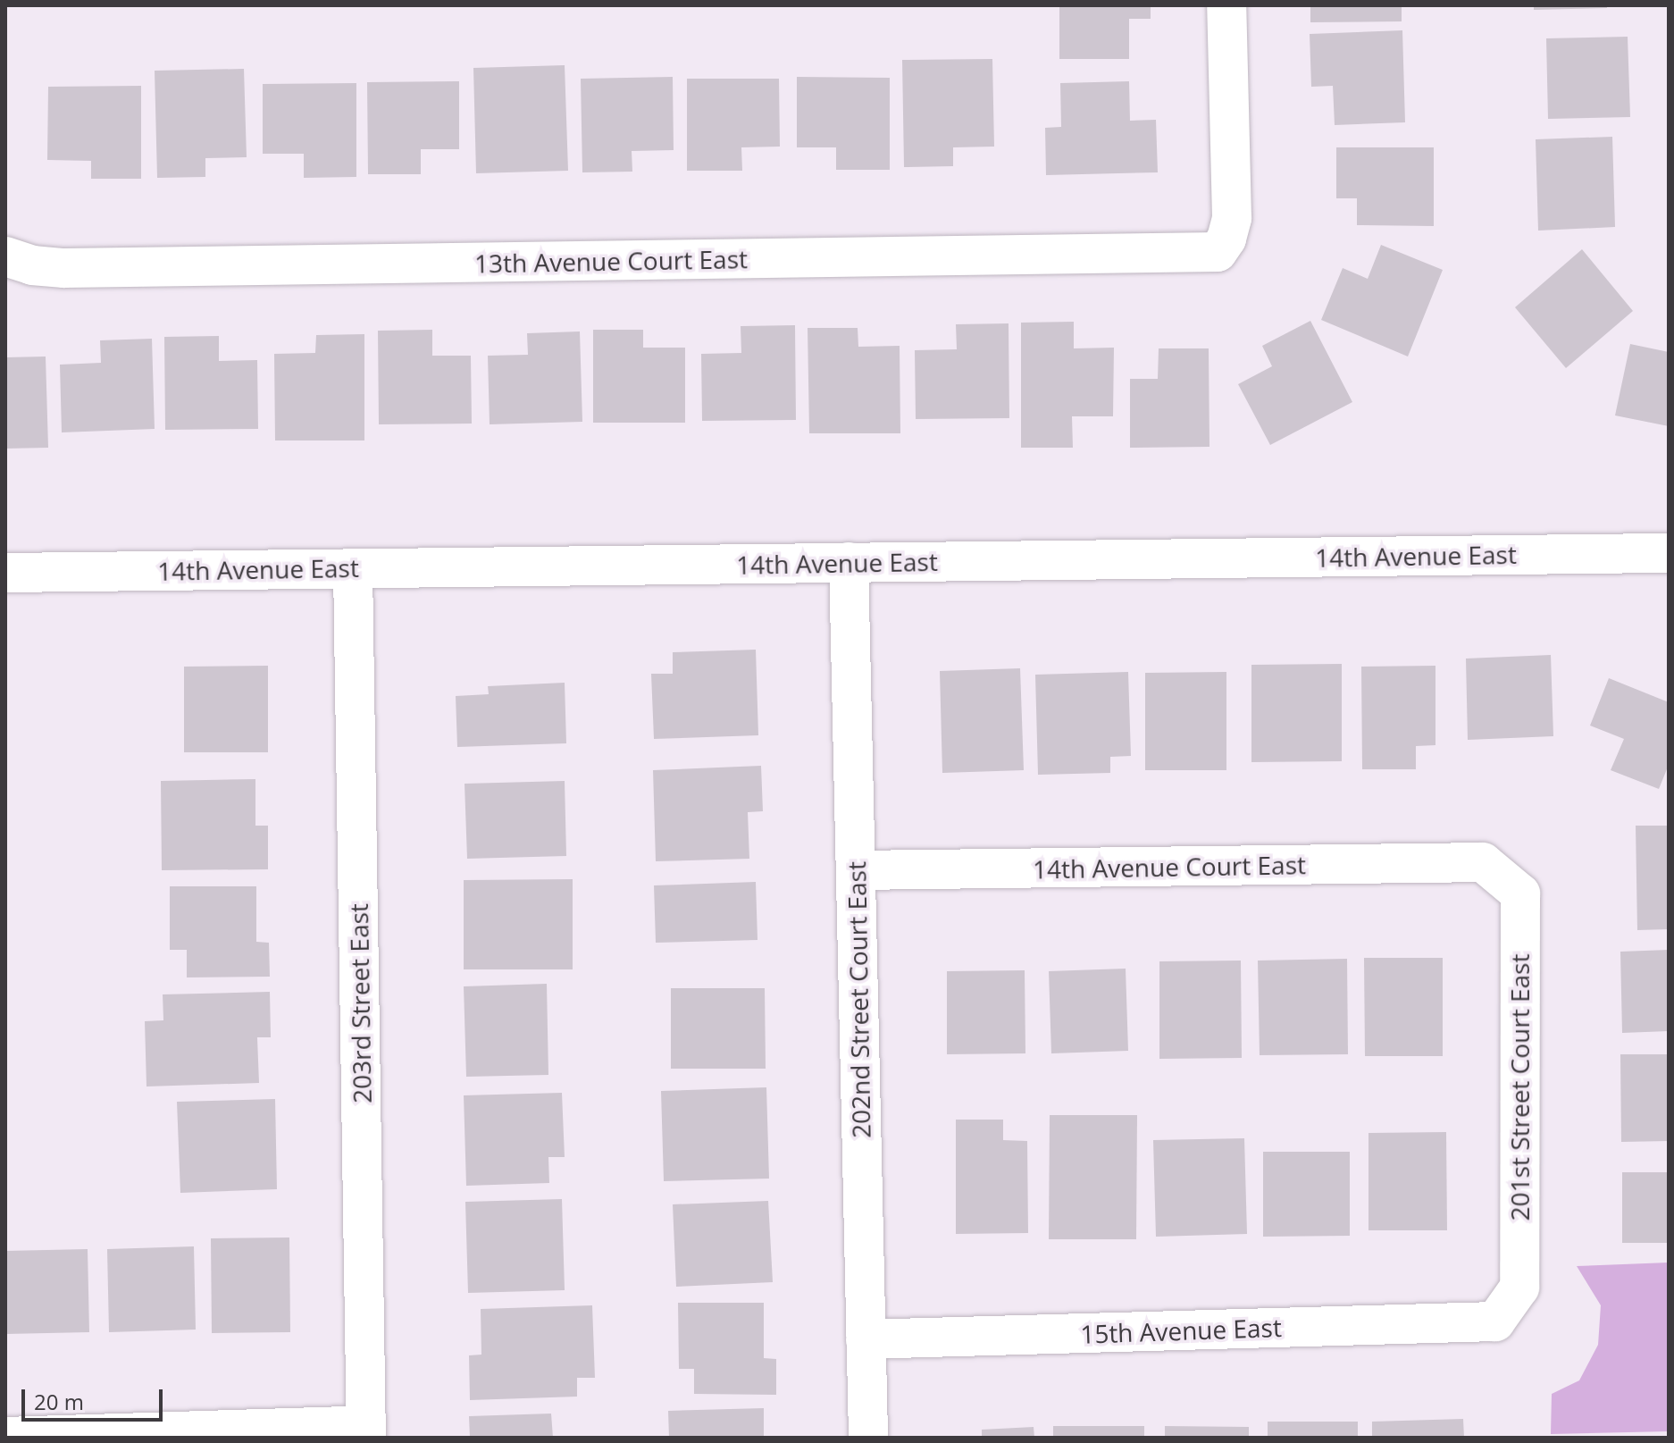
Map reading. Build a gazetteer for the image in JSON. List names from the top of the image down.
{
  "streets": {
    "street": [
      "13th Avenue Court East",
      "14th Avenue East",
      "14th Avenue Court East",
      "202nd Street Court East",
      "203rd Street East",
      "201st Street Court East",
      "15th Avenue East"
    ]
  },
  "crossings": [
    ["14th Avenue East", "202nd Street Court East"],
    ["14th Avenue East", "203rd Street East"],
    ["14th Avenue Court East", "202nd Street Court East"],
    ["14th Avenue Court East", "201st Street Court East"],
    ["202nd Street Court East", "15th Avenue East"],
    ["201st Street Court East", "15th Avenue East"]
  ],
  "scale_bar": "20 m"
}
